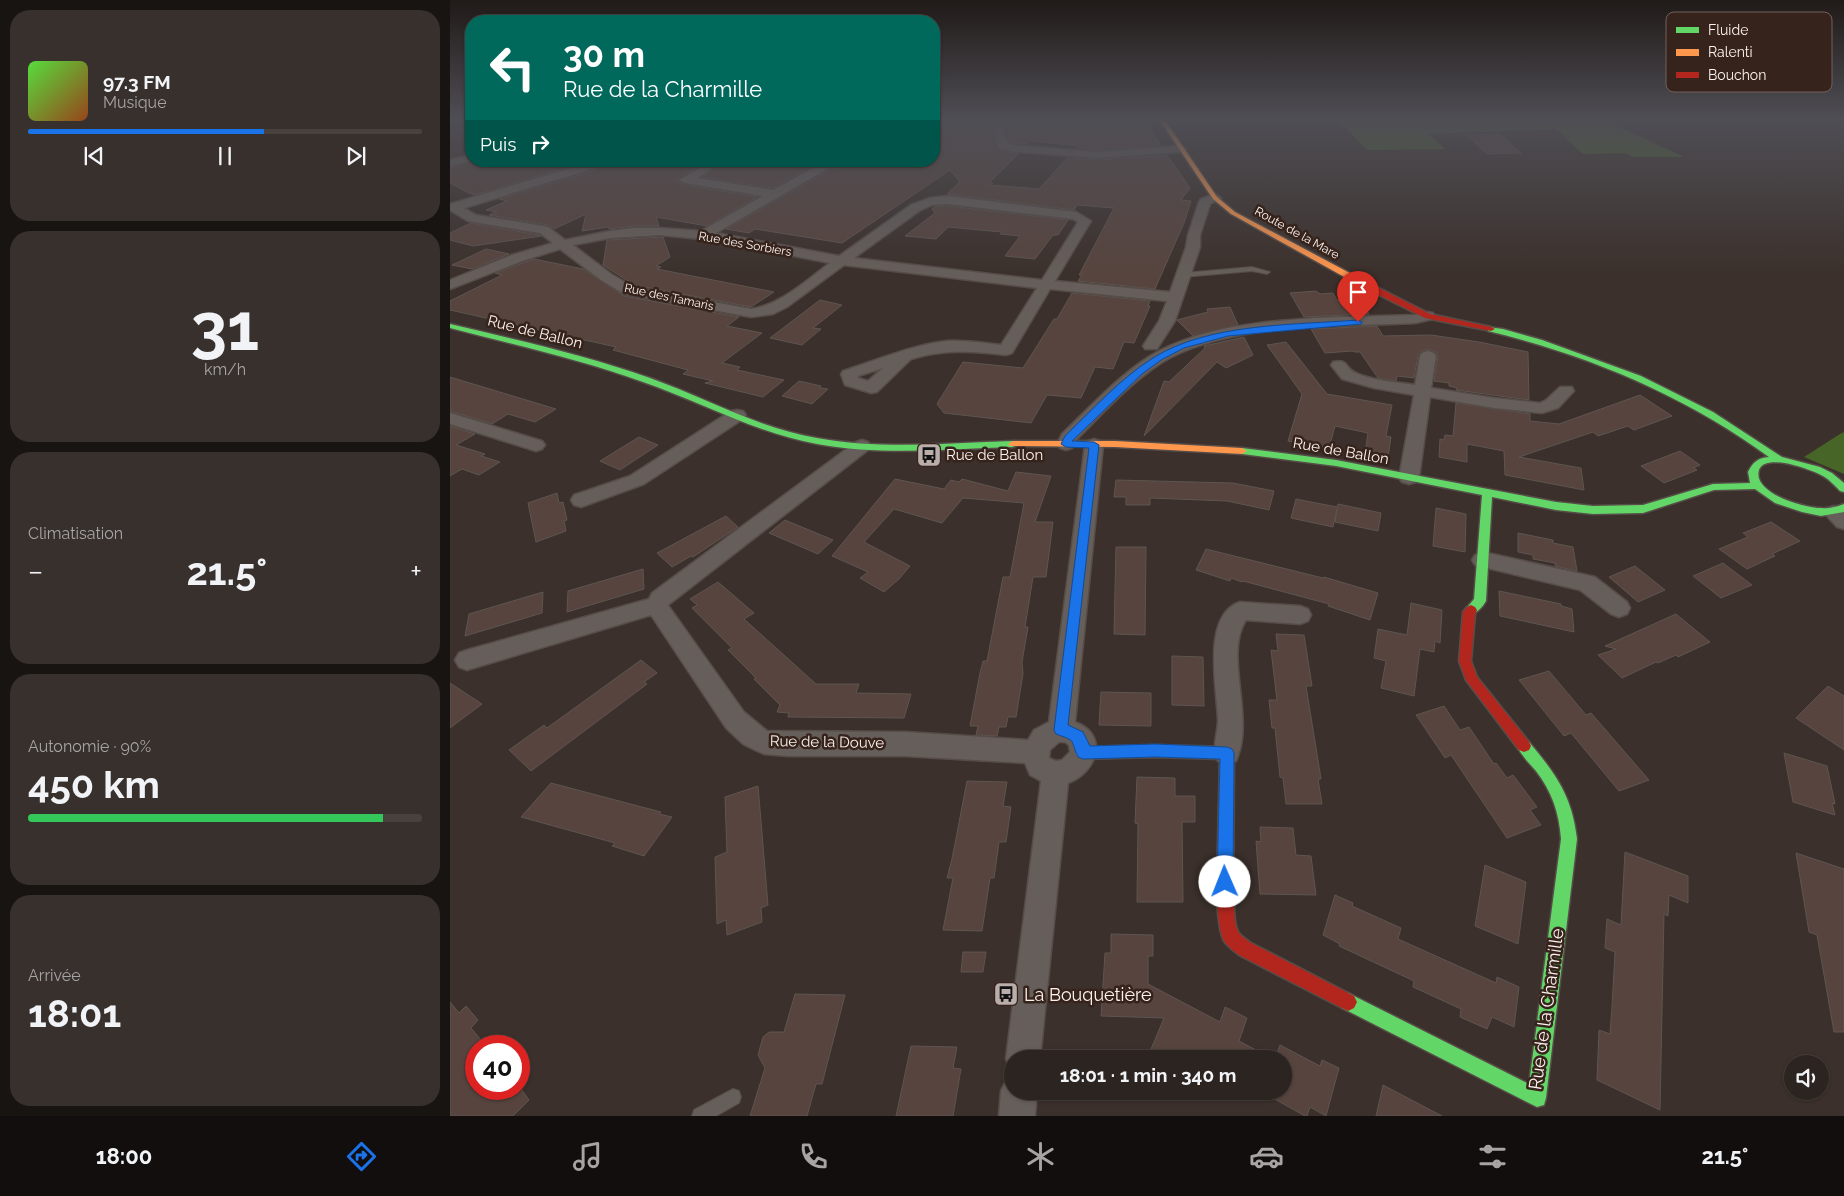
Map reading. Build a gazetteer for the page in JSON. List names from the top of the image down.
{
  "streets": {
    "street": [
      "Route de la Mare",
      "Rue des Sorbiers",
      "Rue des Tamaris",
      "Rue de Ballon",
      "Rue de la Douve",
      "Rue de la Charmille"
    ]
  },
  "crossings": [
    ["Rue des Sorbiers", "Rue des Tamaris"],
    ["Rue de Ballon", "Rue de la Charmille"]
  ],
  "places": {
    "bus stop": ["Rue de Ballon", "La Bouquetière"]
  },
  "legend": ["Fluide", "Ralenti", "Bouchon"],
  "page": {
    "turn": ["30 m", "Rue de la Charmille"],
    "song": ["97.3 FM", "Musique"],
    "then": "Puis",
    "tile": [
      ["31", "km/h"],
      "Climatisation",
      ["Autonomie · 90%", "450 km"],
      ["Arrivée", "18:01"]
    ],
    "heat": ["−", "21.5°", "+"],
    "limit": "40",
    "trip": "18:01 · 1 min · 340 m",
    "tabs": ["18:00", "21.5°"]
  }
}
